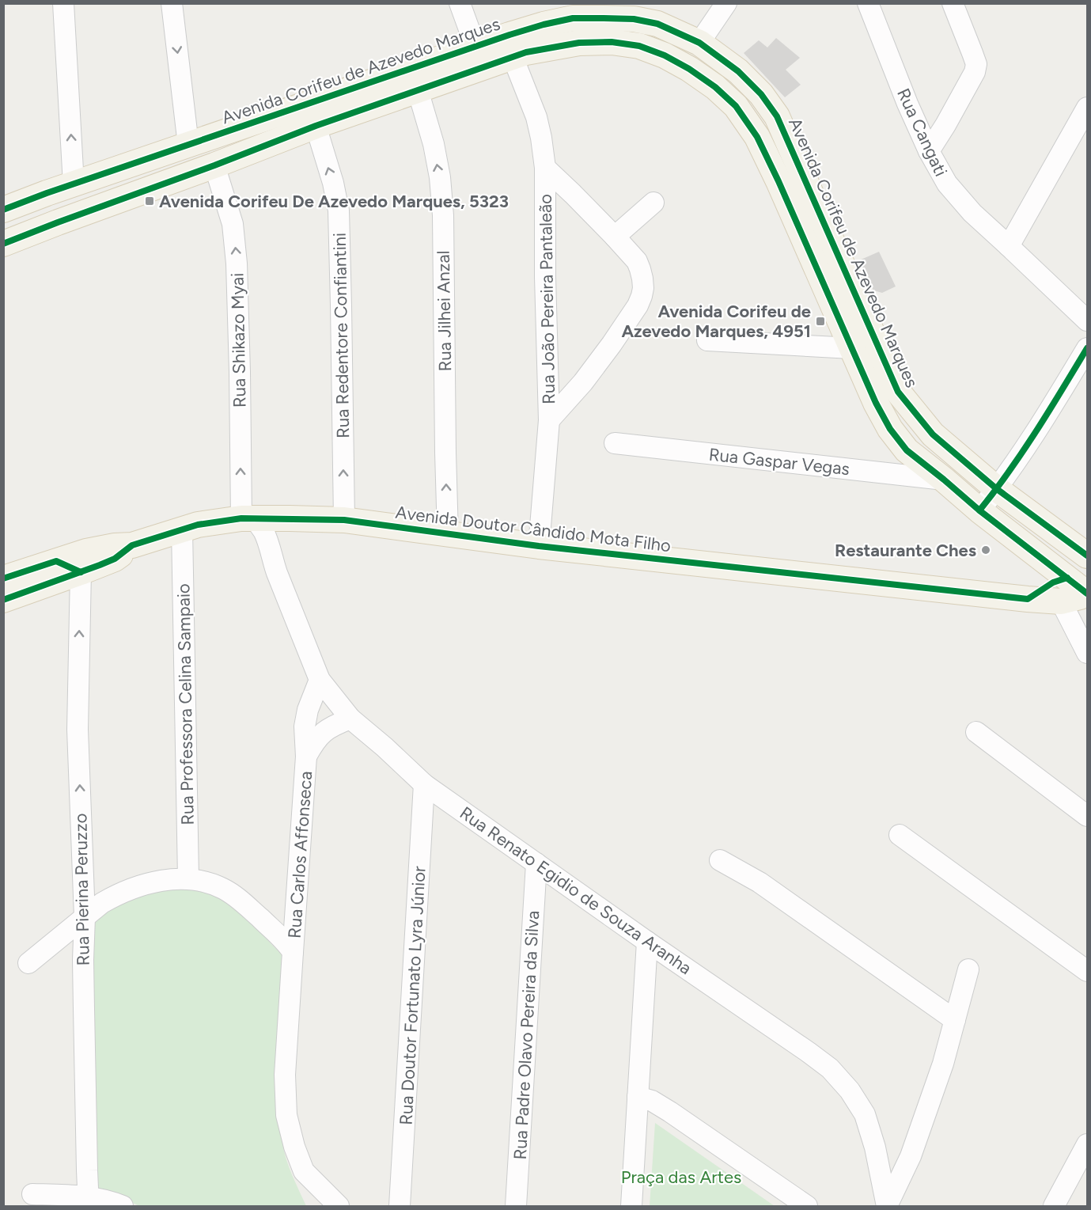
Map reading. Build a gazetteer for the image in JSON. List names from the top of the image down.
{
  "streets": {
    "main road": ["Avenida Corifeu de Azevedo Marques", "Avenida Doutor Cândido Mota Filho"],
    "street": [
      "Rua Cangati",
      "Rua João Pereira Pantaleão",
      "Rua Jilhei Anzal",
      "Rua Redentore Confiantini",
      "Rua Shikazo Myai",
      "Rua Gaspar Vegas",
      "Rua Professora Celina Sampaio",
      "Rua Carlos Affonseca",
      "Rua Pierina Peruzzo",
      "Rua Renato Egidio de Souza Aranha",
      "Rua Doutor Fortunato Lyra Júnior",
      "Rua Padre Olavo Pereira da Silva"
    ]
  },
  "crossings": [
    ["Avenida Corifeu de Azevedo Marques", "Rua João Pereira Pantaleão"],
    ["Avenida Corifeu de Azevedo Marques", "Rua Jilhei Anzal"],
    ["Avenida Corifeu de Azevedo Marques", "Rua Redentore Confiantini"],
    ["Avenida Corifeu de Azevedo Marques", "Rua Shikazo Myai"],
    ["Avenida Corifeu de Azevedo Marques", "Rua Gaspar Vegas"],
    ["Avenida Corifeu de Azevedo Marques", "Avenida Doutor Cândido Mota Filho"],
    ["Rua João Pereira Pantaleão", "Avenida Doutor Cândido Mota Filho"],
    ["Rua Jilhei Anzal", "Avenida Doutor Cândido Mota Filho"],
    ["Rua Redentore Confiantini", "Avenida Doutor Cândido Mota Filho"],
    ["Rua Shikazo Myai", "Avenida Doutor Cândido Mota Filho"],
    ["Rua Shikazo Myai", "Rua Renato Egidio de Souza Aranha"],
    ["Avenida Doutor Cândido Mota Filho", "Rua Professora Celina Sampaio"],
    ["Avenida Doutor Cândido Mota Filho", "Rua Pierina Peruzzo"],
    ["Avenida Doutor Cândido Mota Filho", "Rua Renato Egidio de Souza Aranha"],
    ["Rua Carlos Affonseca", "Rua Renato Egidio de Souza Aranha"],
    ["Rua Renato Egidio de Souza Aranha", "Rua Doutor Fortunato Lyra Júnior"],
    ["Rua Renato Egidio de Souza Aranha", "Rua Padre Olavo Pereira da Silva"]
  ],
  "one_way": [
    "Rua Jilhei Anzal",
    "Rua Redentore Confiantini",
    "Rua Shikazo Myai",
    "Rua Pierina Peruzzo"
  ],
  "parks": ["Praça das Artes"],
  "places": {
    "transit": ["Avenida Corifeu De Azevedo Marques, 5323", "Avenida Corifeu de Azevedo Marques, 4951"],
    "other": ["Restaurante Ches"]
  }
}
